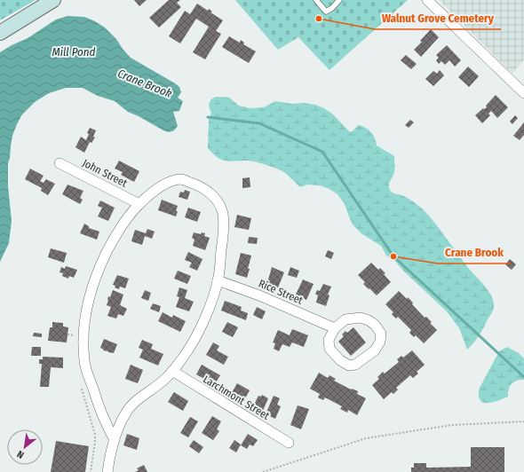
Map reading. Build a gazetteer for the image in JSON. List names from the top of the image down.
{
  "streets": {
    "street": ["John Street", "Rice Street", "Larchmont Street"]
  },
  "water": ["Mill Pond", "Crane Brook"],
  "places": ["Walnut Grove Cemetery", "Crane Brook"],
  "north": "bottom left"
}
